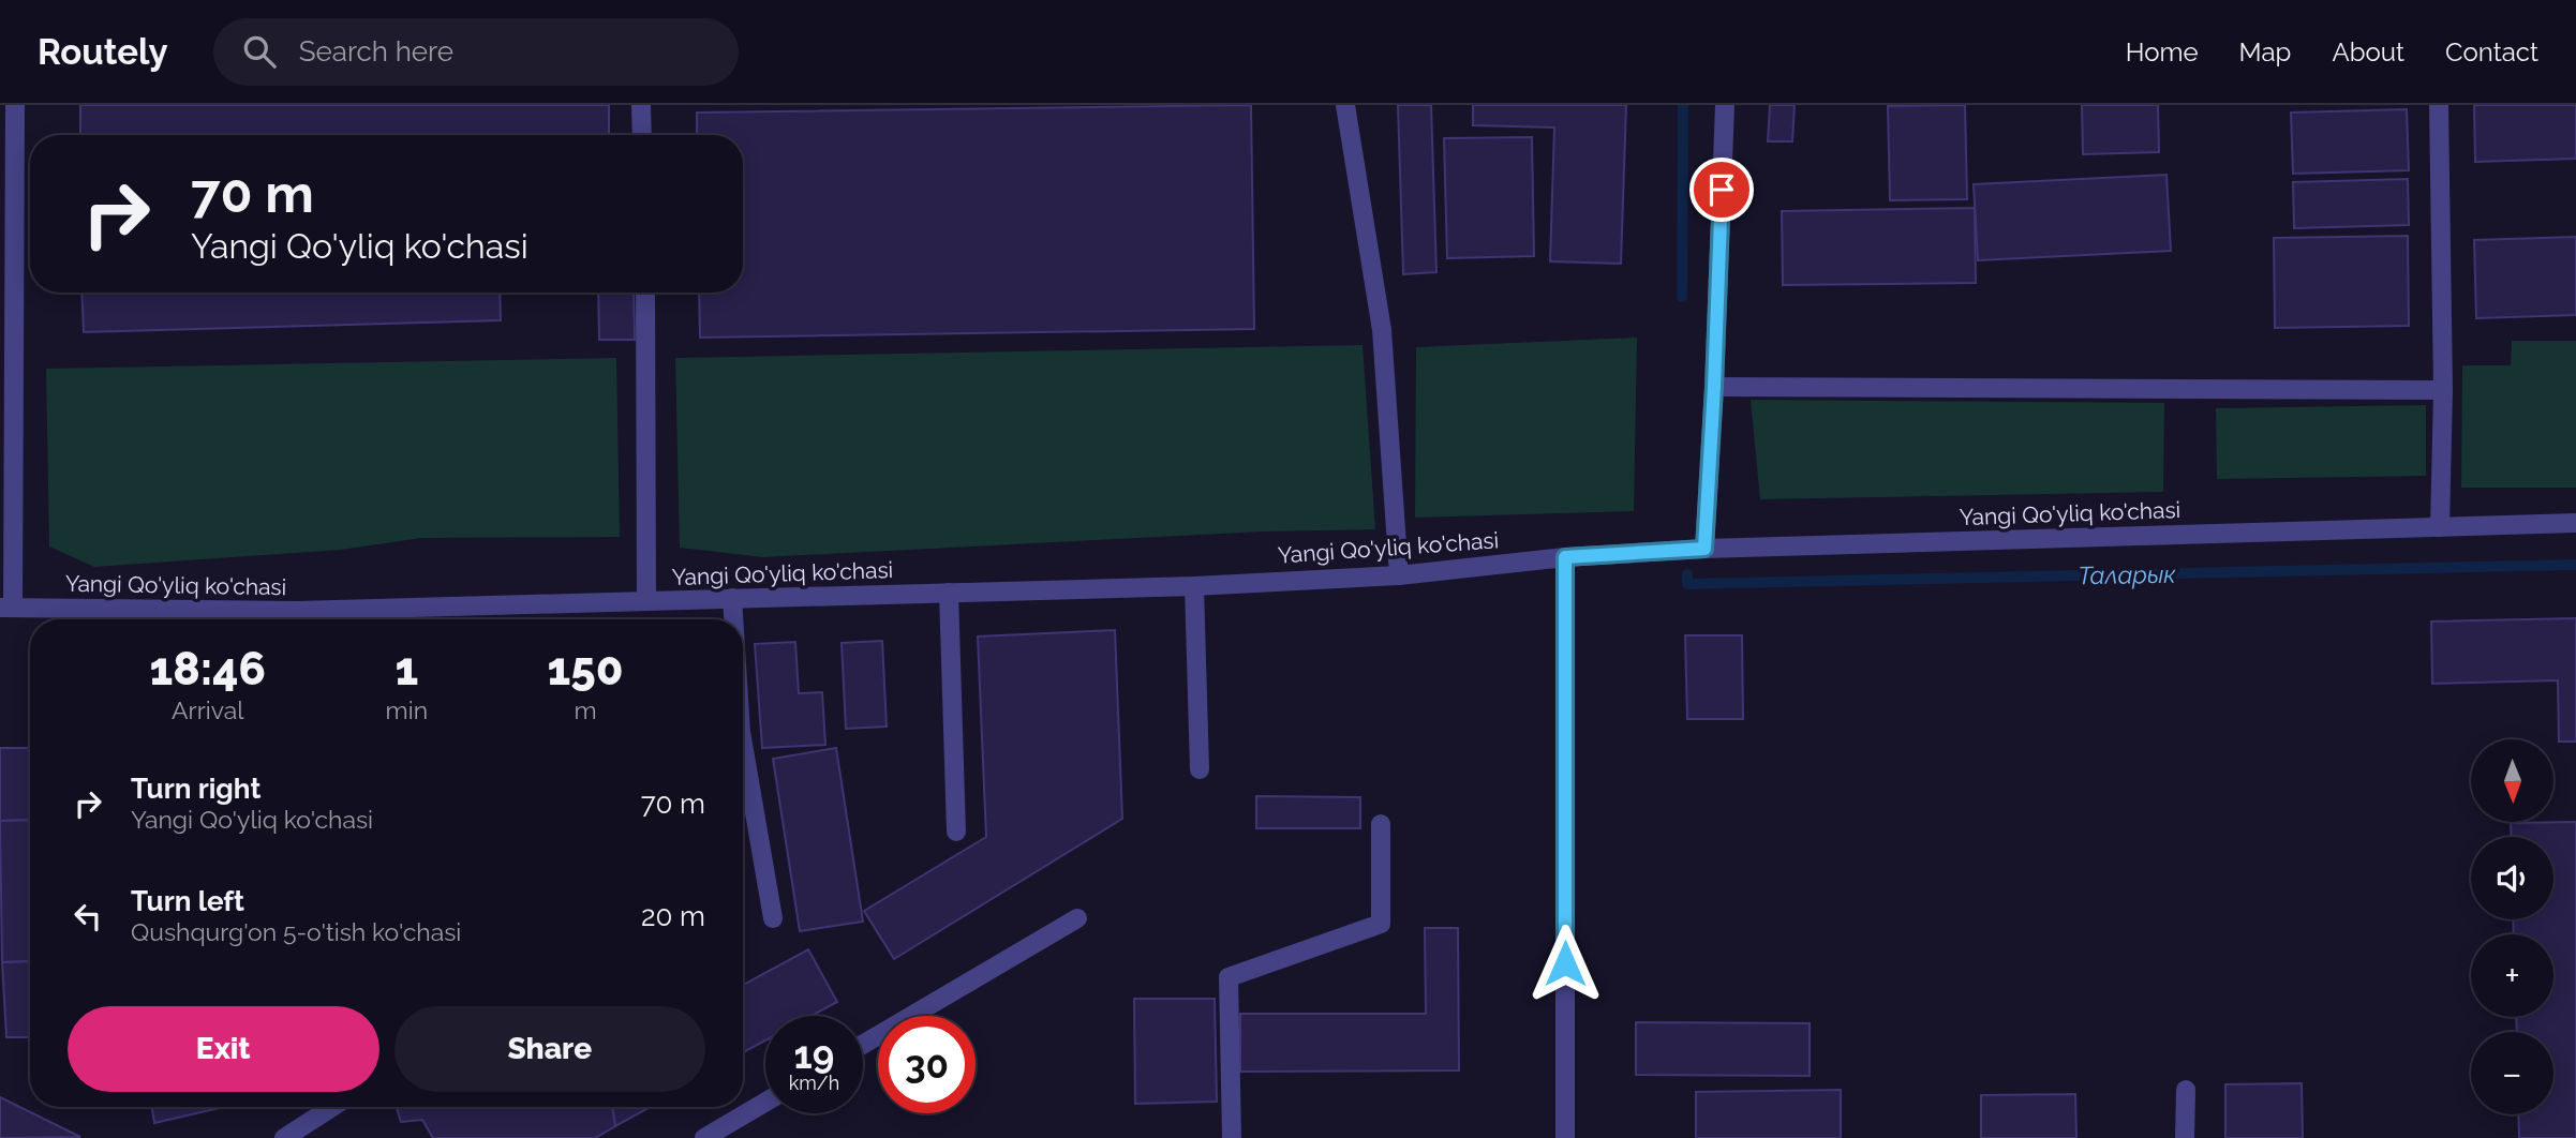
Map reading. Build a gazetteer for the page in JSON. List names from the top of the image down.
{
  "streets": {
    "street": ["Yangi Qo'yliq ko'chasi"]
  },
  "water": ["Таларык"],
  "north": "bottom",
  "page": {
    "header": "Routely",
    "search": "Search here",
    "nav": [
      "Home",
      "Map",
      "About",
      "Contact"
    ],
    "turn": ["70 m", "Yangi Qo'yliq ko'chasi"],
    "eta": [
      "18:46",
      "Arrival",
      "1",
      "min",
      "150",
      "m"
    ],
    "map_buttons": ["+", "−"],
    "list": [
      {
        "name": "Turn right",
        "note": "Yangi Qo'yliq ko'chasi",
        "value": "70 m"
      },
      {
        "name": "Turn left",
        "note": "Qushqurg'on 5-o'tish ko'chasi",
        "value": "20 m"
      }
    ],
    "buttons": ["Exit", "Share"],
    "speed": "19 km/h",
    "limit": "30"
  }
}
